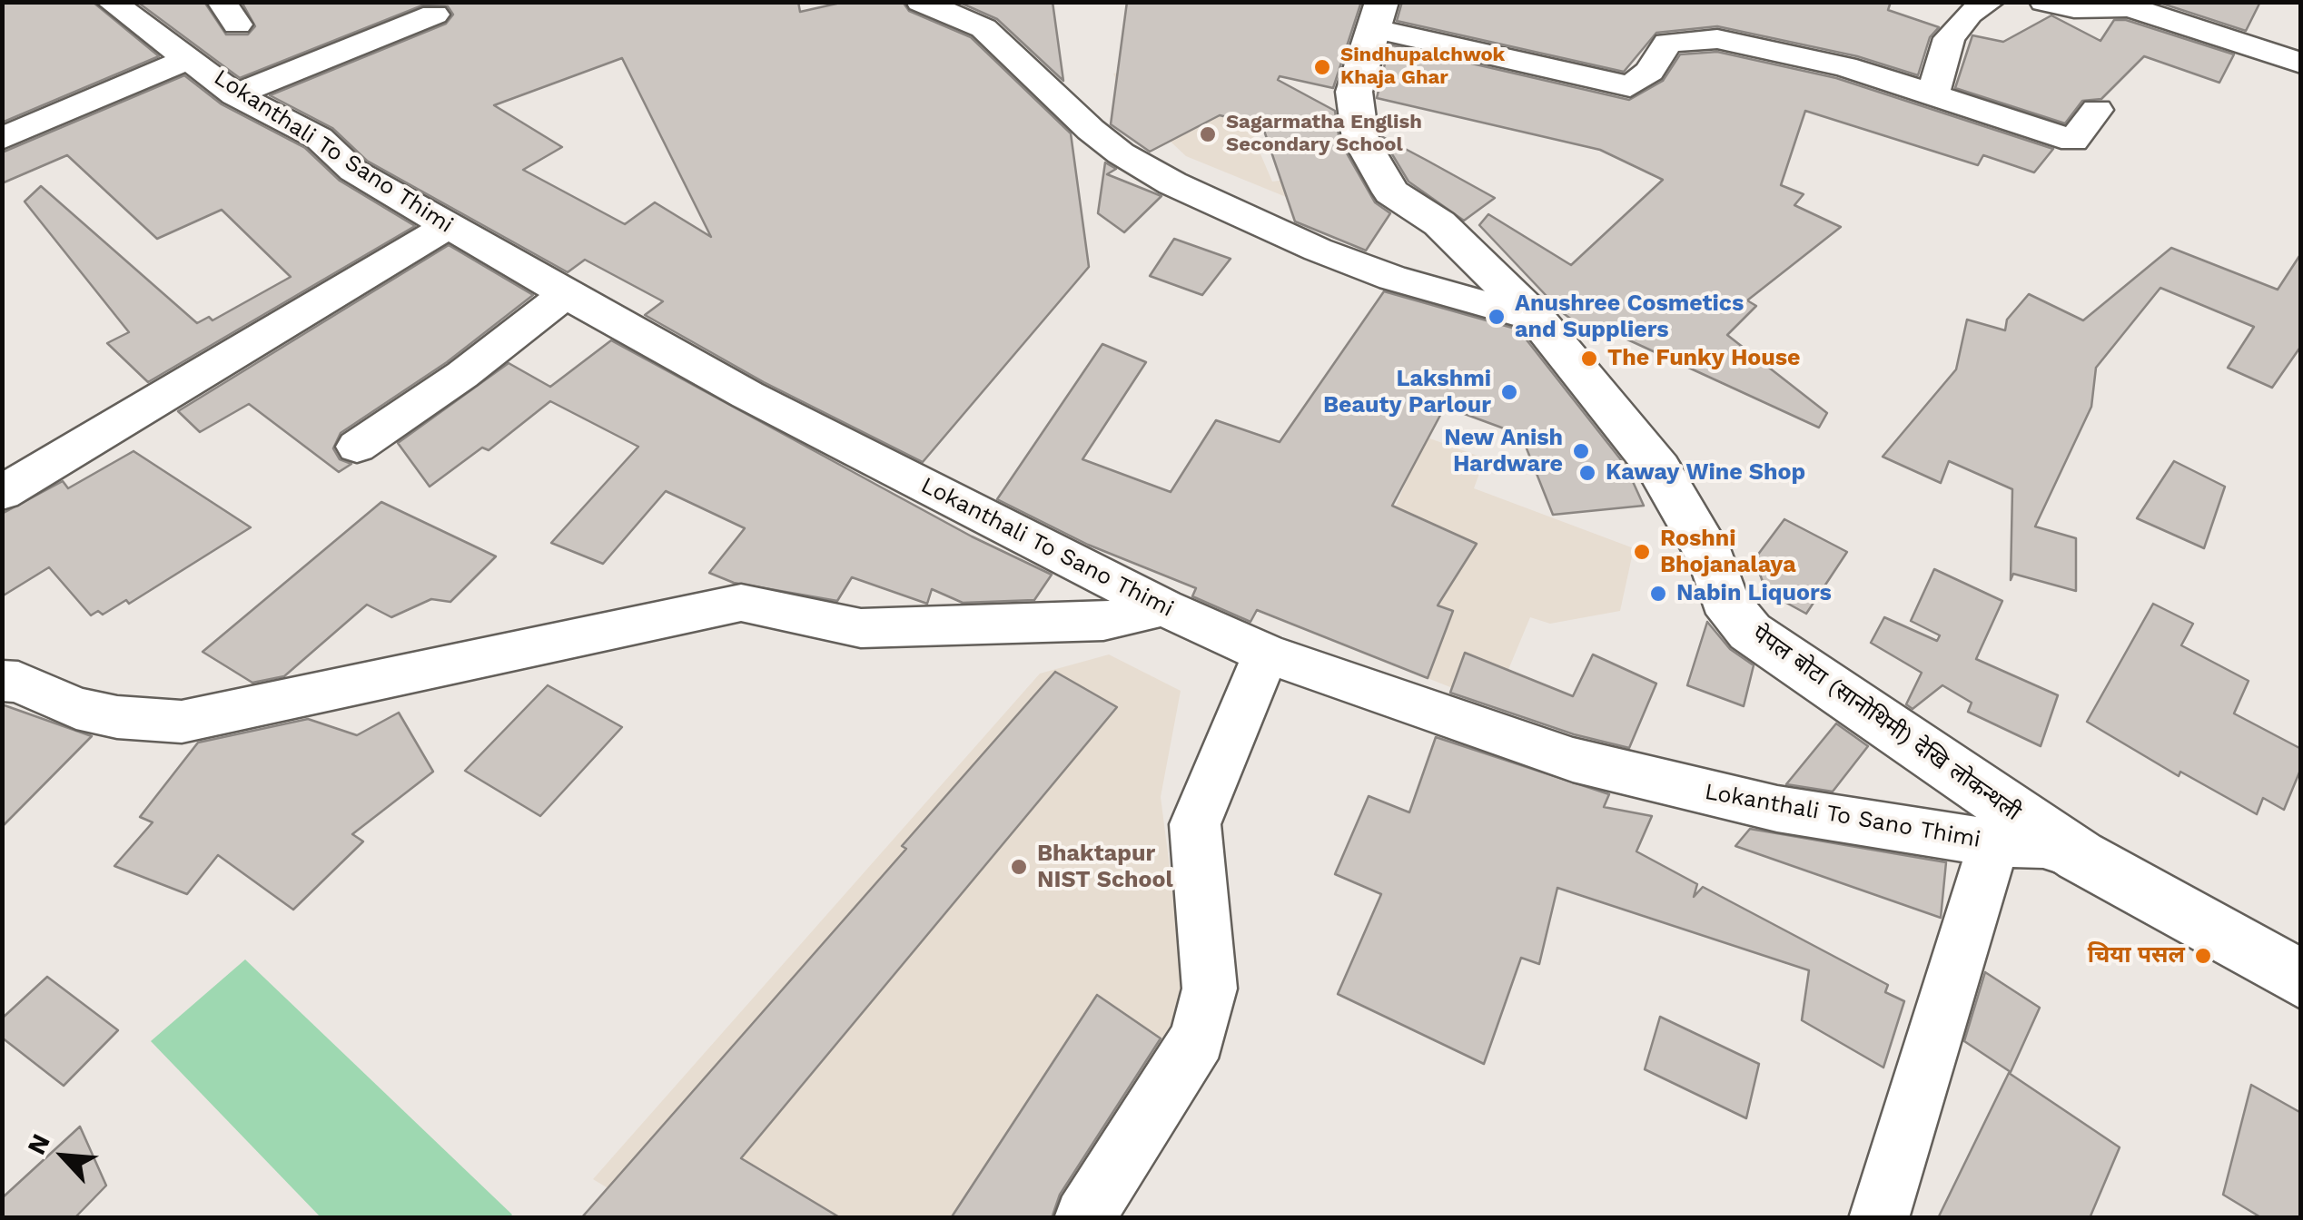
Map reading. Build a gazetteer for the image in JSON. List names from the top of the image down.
{
  "streets": {
    "main road": ["पेपल बोटा (सानोथिमी) देखि लोकन्थली"],
    "street": ["Lokanthali To Sano Thimi"]
  },
  "crossings": [
    ["Lokanthali To Sano Thimi", "पेपल बोटा (सानोथिमी) देखि लोकन्थली"]
  ],
  "places": [
    "Sindhupalchwok Khaja Ghar",
    "Sagarmatha English Secondary School",
    "Anushree Cosmetics and Suppliers",
    "The Funky House",
    "Lakshmi Beauty Parlour",
    "New Anish Hardware",
    "Kaway Wine Shop",
    "Roshni Bhojanalaya",
    "Nabin Liquors",
    "Bhaktapur NIST School",
    "चिया पसल"
  ],
  "north": "top left"
}
